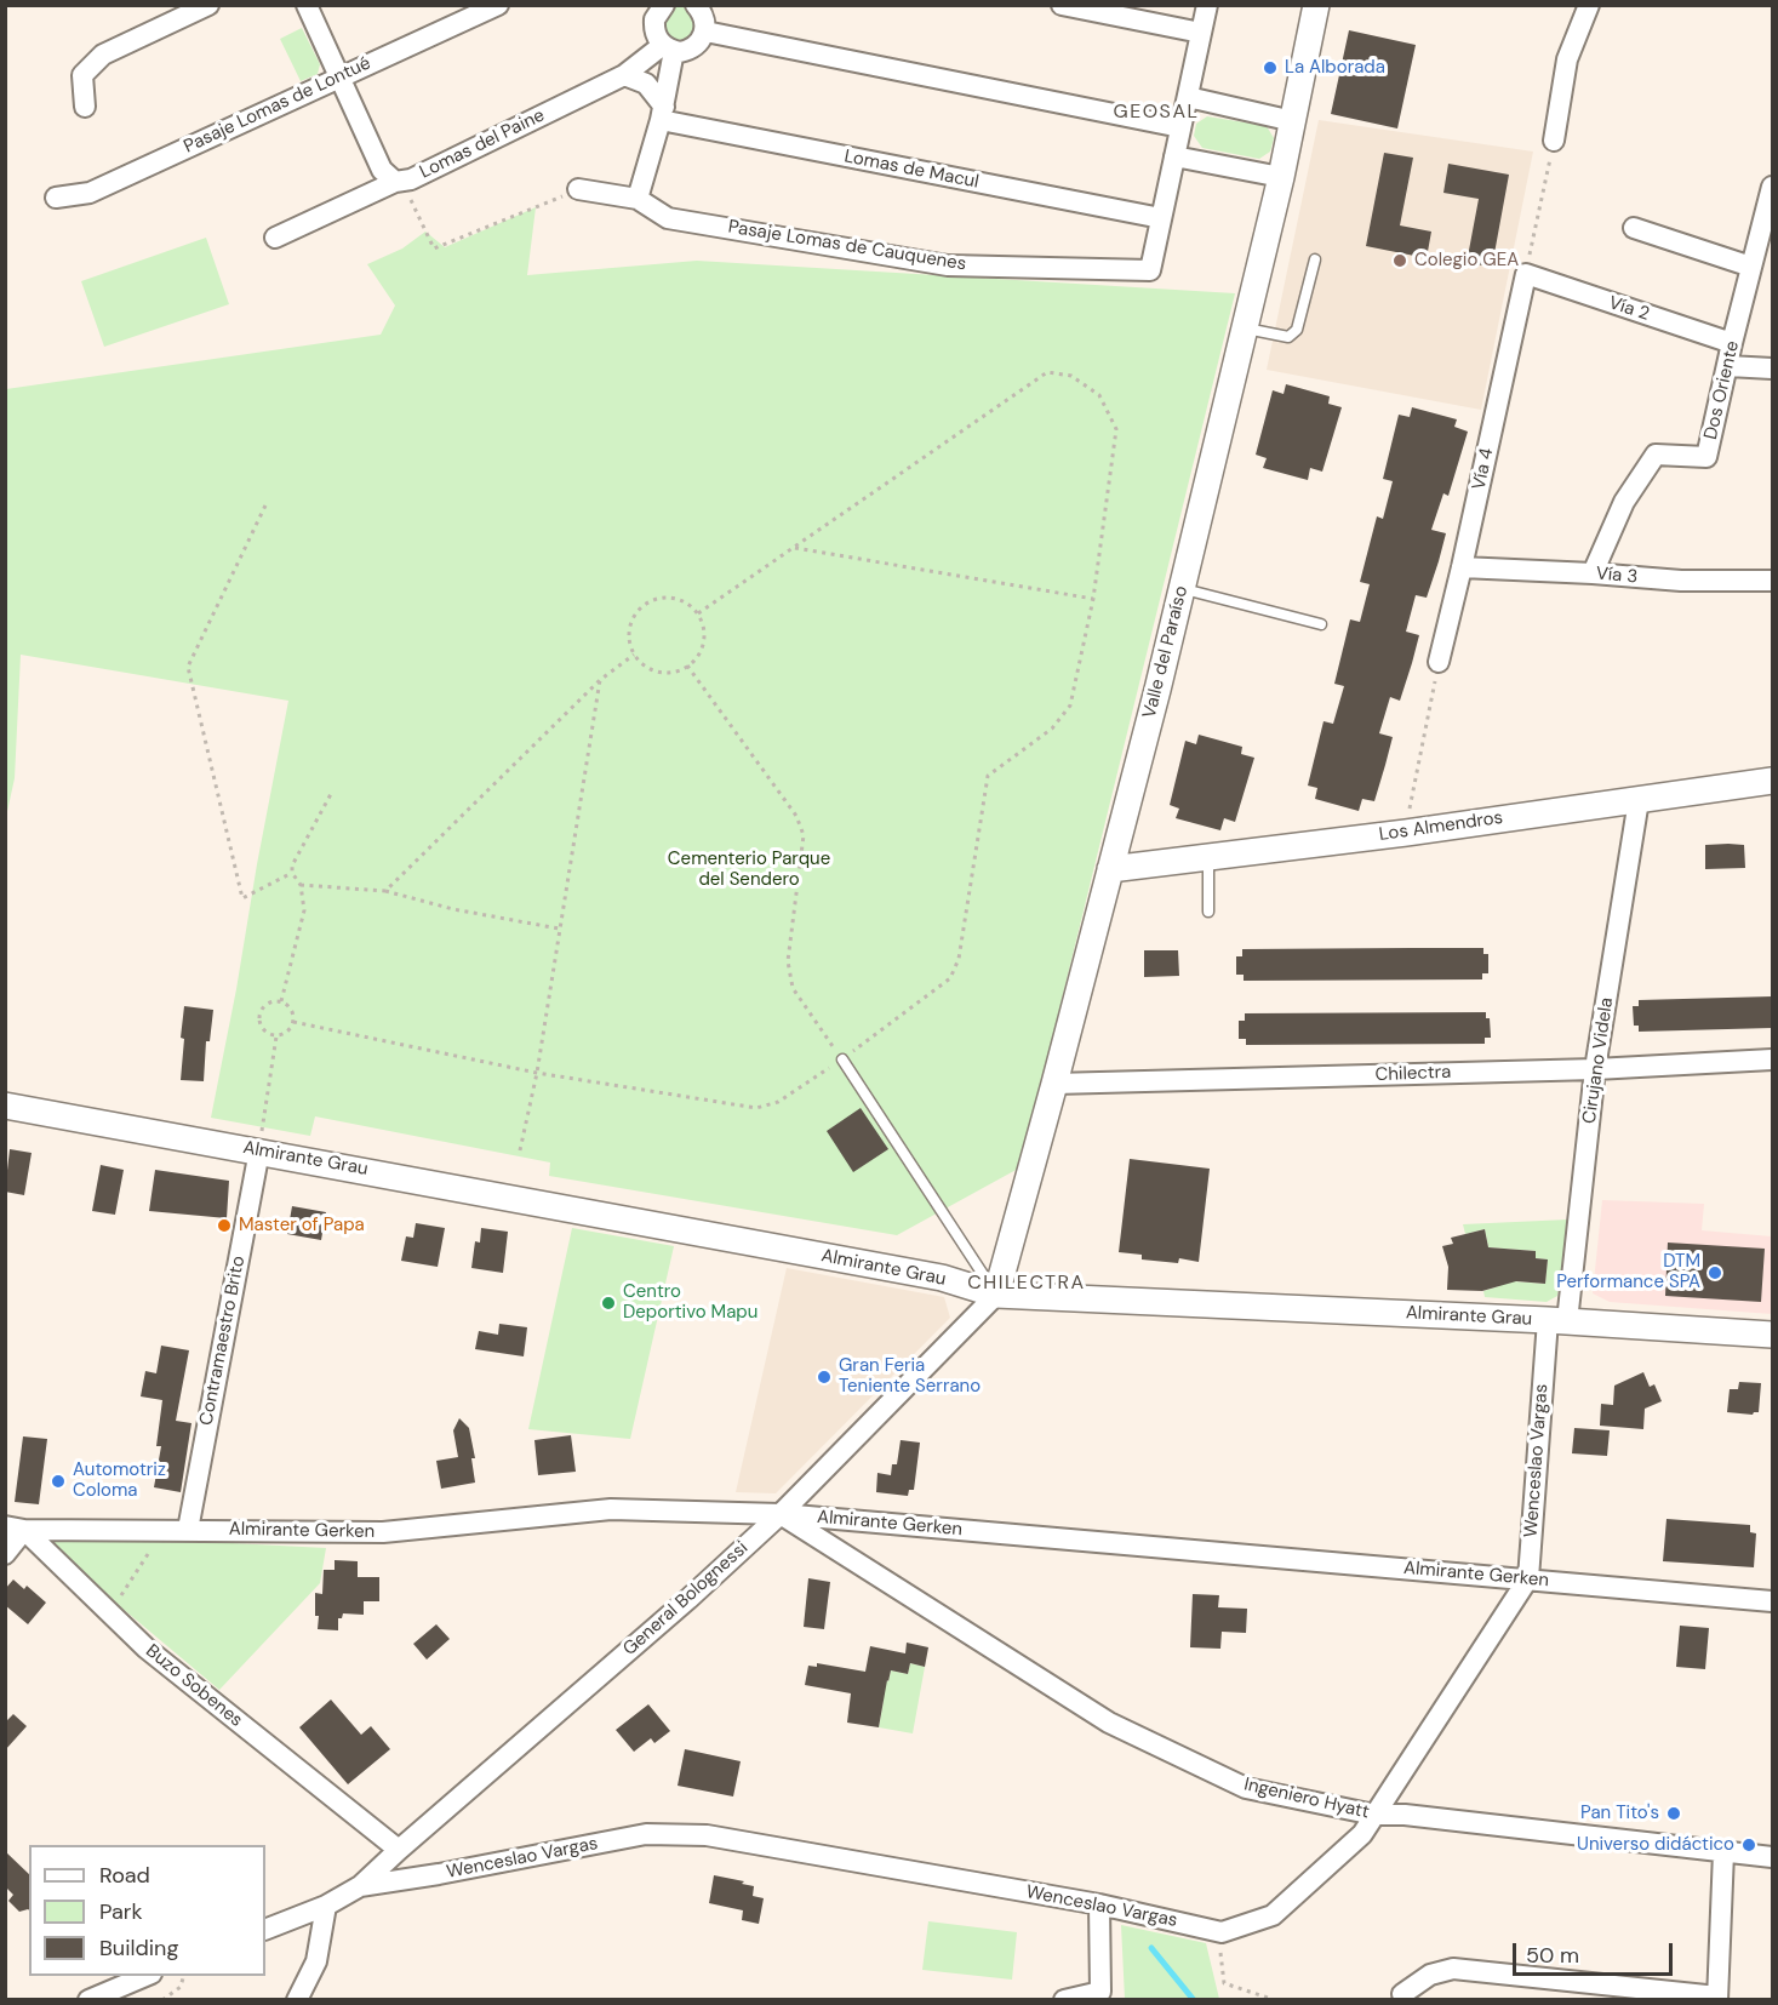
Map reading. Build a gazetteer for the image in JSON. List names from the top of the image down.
{
  "streets": {
    "street": [
      "Pasaje Lomas de Lontué",
      "Lomas del Paine",
      "Lomas de Macul",
      "Pasaje Lomas de Cauquenes",
      "Vía 2",
      "Dos Oriente",
      "Vía 4",
      "Vía 3",
      "Valle del Paraíso",
      "Los Almendros",
      "Cirujano Videla",
      "Chilectra",
      "Almirante Grau",
      "Contramaestro Brito",
      "Wenceslao Vargas",
      "Almirante Gerken",
      "General Bolognessi",
      "Buzo Sobenes",
      "Ingeniero Hyatt"
    ]
  },
  "crossings": [
    ["Pasaje Lomas de Lontué", "Lomas del Paine"],
    ["Lomas de Macul", "Pasaje Lomas de Cauquenes"],
    ["Vía 2", "Dos Oriente"],
    ["Vía 2", "Vía 4"],
    ["Dos Oriente", "Vía 3"],
    ["Vía 4", "Vía 3"],
    ["Valle del Paraíso", "Los Almendros"],
    ["Valle del Paraíso", "Chilectra"],
    ["Valle del Paraíso", "Almirante Grau"],
    ["Valle del Paraíso", "General Bolognessi"],
    ["Los Almendros", "Cirujano Videla"],
    ["Cirujano Videla", "Chilectra"],
    ["Cirujano Videla", "Almirante Grau"],
    ["Cirujano Videla", "Wenceslao Vargas"],
    ["Almirante Grau", "Contramaestro Brito"],
    ["Almirante Grau", "Wenceslao Vargas"],
    ["Almirante Grau", "General Bolognessi"],
    ["Contramaestro Brito", "Almirante Gerken"],
    ["Wenceslao Vargas", "Almirante Gerken"],
    ["Wenceslao Vargas", "General Bolognessi"],
    ["Wenceslao Vargas", "Ingeniero Hyatt"],
    ["Almirante Gerken", "General Bolognessi"],
    ["Almirante Gerken", "Buzo Sobenes"],
    ["Almirante Gerken", "Ingeniero Hyatt"],
    ["General Bolognessi", "Buzo Sobenes"],
    ["General Bolognessi", "Ingeniero Hyatt"]
  ],
  "districts": ["GEOSAL", "CHILECTRA"],
  "parks": ["Cementerio Parque del Sendero"],
  "places": [
    "La Alborada",
    "Colegio GEA",
    "Master of Papa",
    "DTM Performance SPA",
    "Centro Deportivo Mapu",
    "Gran Feria Teniente Serrano",
    "Automotriz Coloma",
    "Pan Tito's",
    "Universo didáctico"
  ],
  "legend": ["Road", "Park", "Building"],
  "scale_bar": "50 m"
}
